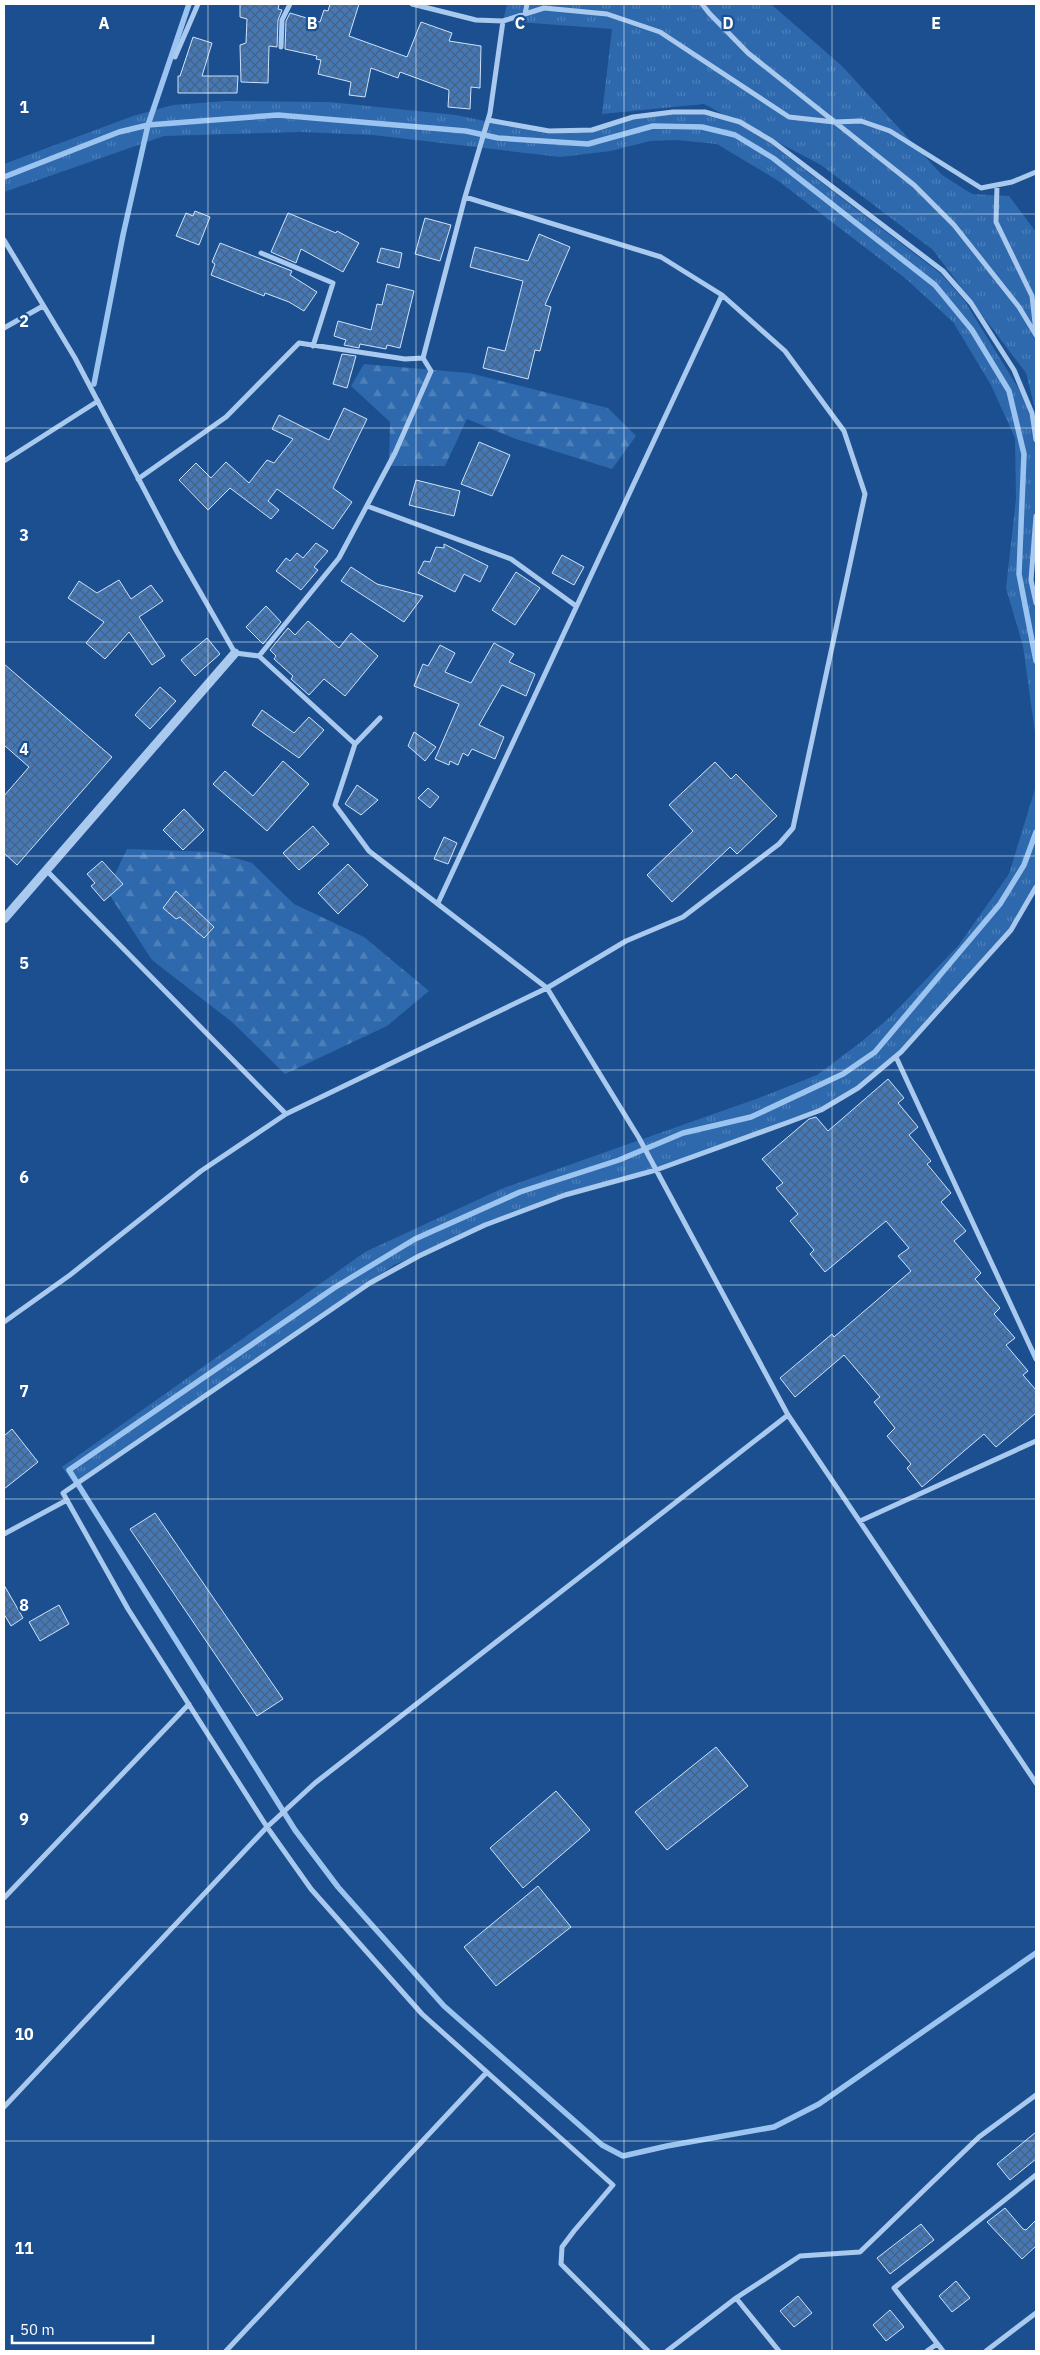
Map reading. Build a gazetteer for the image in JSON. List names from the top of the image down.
{
  "scale_bar": "50 m",
  "grid": {
    "columns": [
      "A",
      "B",
      "C",
      "D",
      "E"
    ],
    "rows": [
      "1",
      "2",
      "3",
      "4",
      "5",
      "6",
      "7",
      "8",
      "9",
      "10",
      "11"
    ]
  }
}
